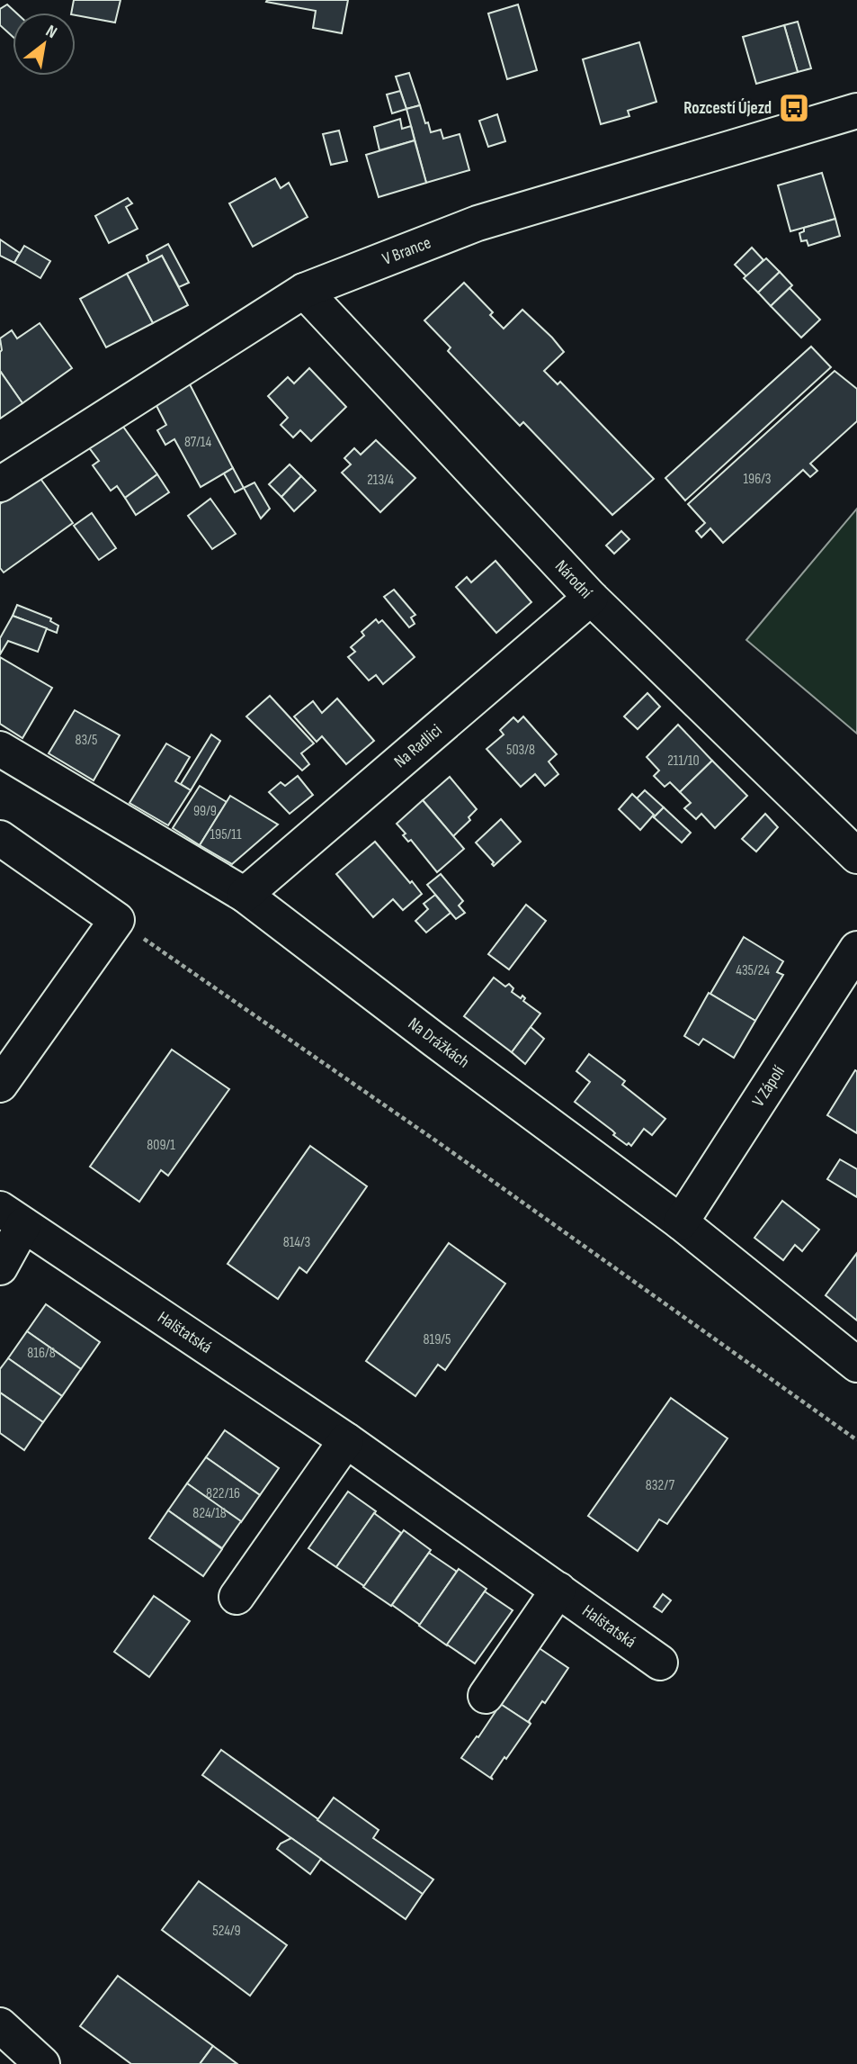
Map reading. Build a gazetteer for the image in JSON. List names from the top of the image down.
{
  "streets": {
    "street": [
      "V Brance",
      "Národní",
      "Na Radlici",
      "Na Drážkách",
      "V Zápolí",
      "Halštatská"
    ]
  },
  "crossings": [
    ["V Brance", "Národní"],
    ["Národní", "Na Radlici"],
    ["Na Radlici", "Na Drážkách"],
    ["Na Drážkách", "V Zápolí"]
  ],
  "places": {
    "bus stop": ["Rozcestí Újezd"]
  },
  "house_numbers": [
    "87/14",
    "196/3",
    "213/4",
    "83/5",
    "503/8",
    "211/10",
    "99/9",
    "195/11",
    "435/24",
    "809/1",
    "814/3",
    "819/5",
    "816/8",
    "832/7",
    "822/16",
    "824/18",
    "524/9"
  ],
  "north": "top right"
}
